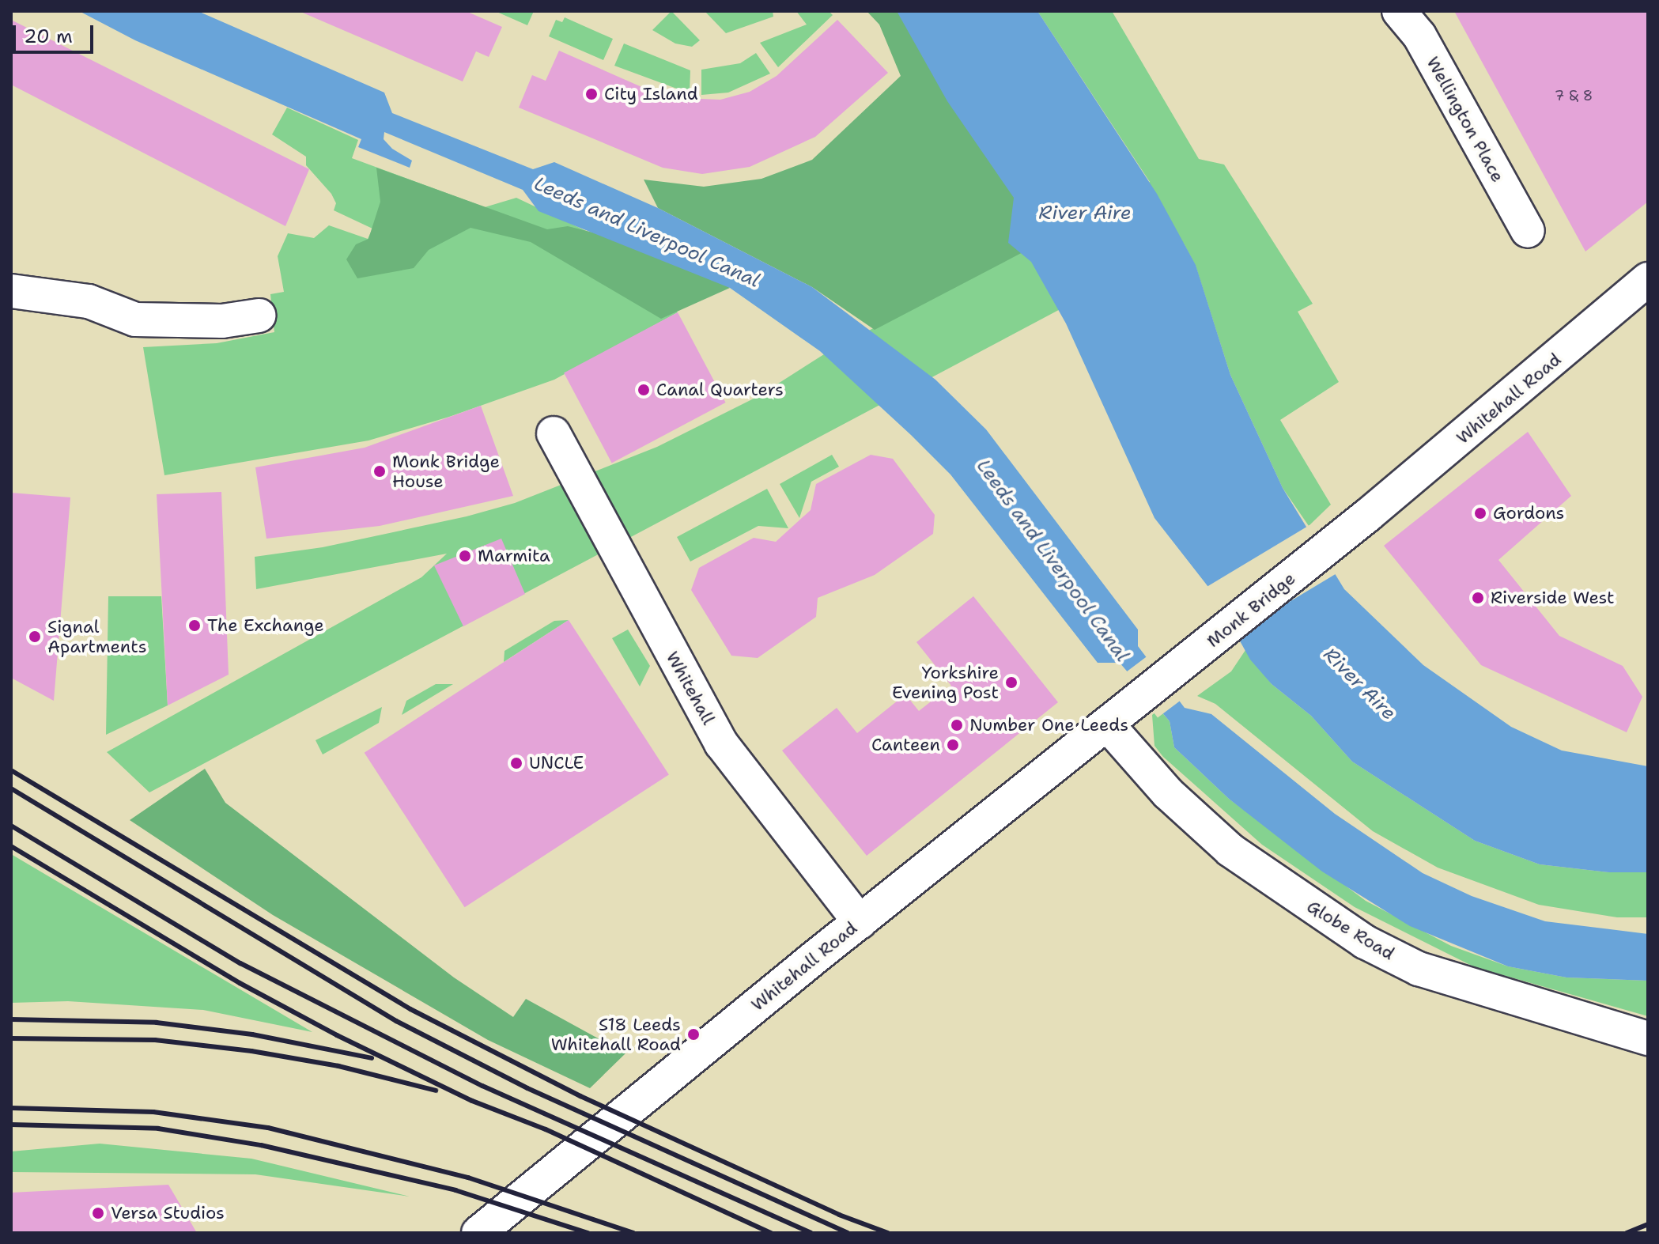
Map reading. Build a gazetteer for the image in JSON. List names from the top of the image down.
{
  "streets": {
    "street": [
      "Wellington Place",
      "Whitehall Road",
      "Monk Bridge",
      "Whitehall",
      "Globe Road"
    ]
  },
  "crossings": [
    ["Whitehall Road", "Monk Bridge"],
    ["Whitehall Road", "Whitehall"],
    ["Whitehall Road", "Globe Road"]
  ],
  "water": ["River Aire", "Leeds and Liverpool Canal"],
  "places": [
    "City Island",
    "Canal Quarters",
    "Monk Bridge House",
    "Gordons",
    "Marmita",
    "Riverside West",
    "The Exchange",
    "Signal Apartments",
    "Yorkshire Evening Post",
    "Number One Leeds",
    "Canteen",
    "UNCLE",
    "S18 Leeds Whitehall Road",
    "Versa Studios"
  ],
  "house_numbers": ["7 & 8"],
  "scale_bar": "20 m"
}
